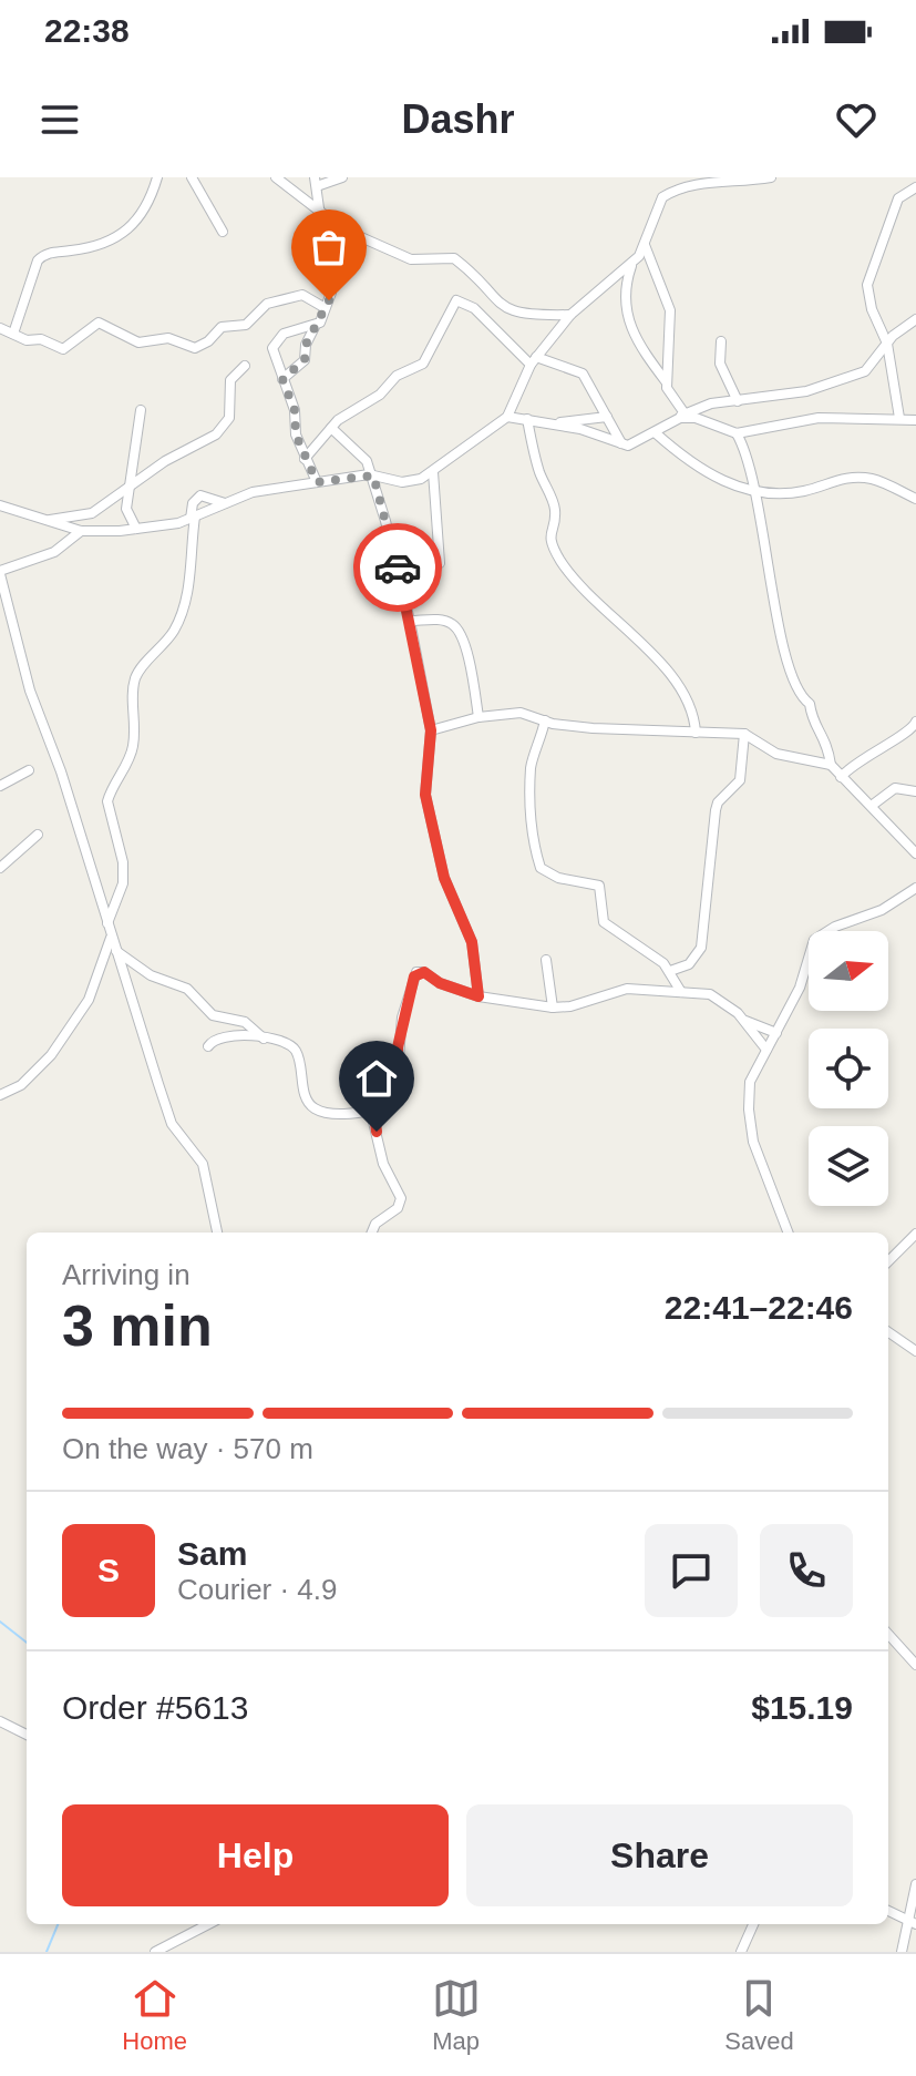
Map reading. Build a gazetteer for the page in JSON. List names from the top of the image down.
{
  "north": "right",
  "page": {
    "status": "22:38",
    "header": "Dashr",
    "heading": ["3 min", "Arriving in", "22:41–22:46"],
    "panel": [
      "Sam",
      "Courier · 4.9",
      "Order #5613",
      "$15.19"
    ],
    "bar": "On the way · 570 m",
    "round": "S",
    "buttons": ["Help", "Share"],
    "tabs": ["Home", "Map", "Saved"]
  }
}
